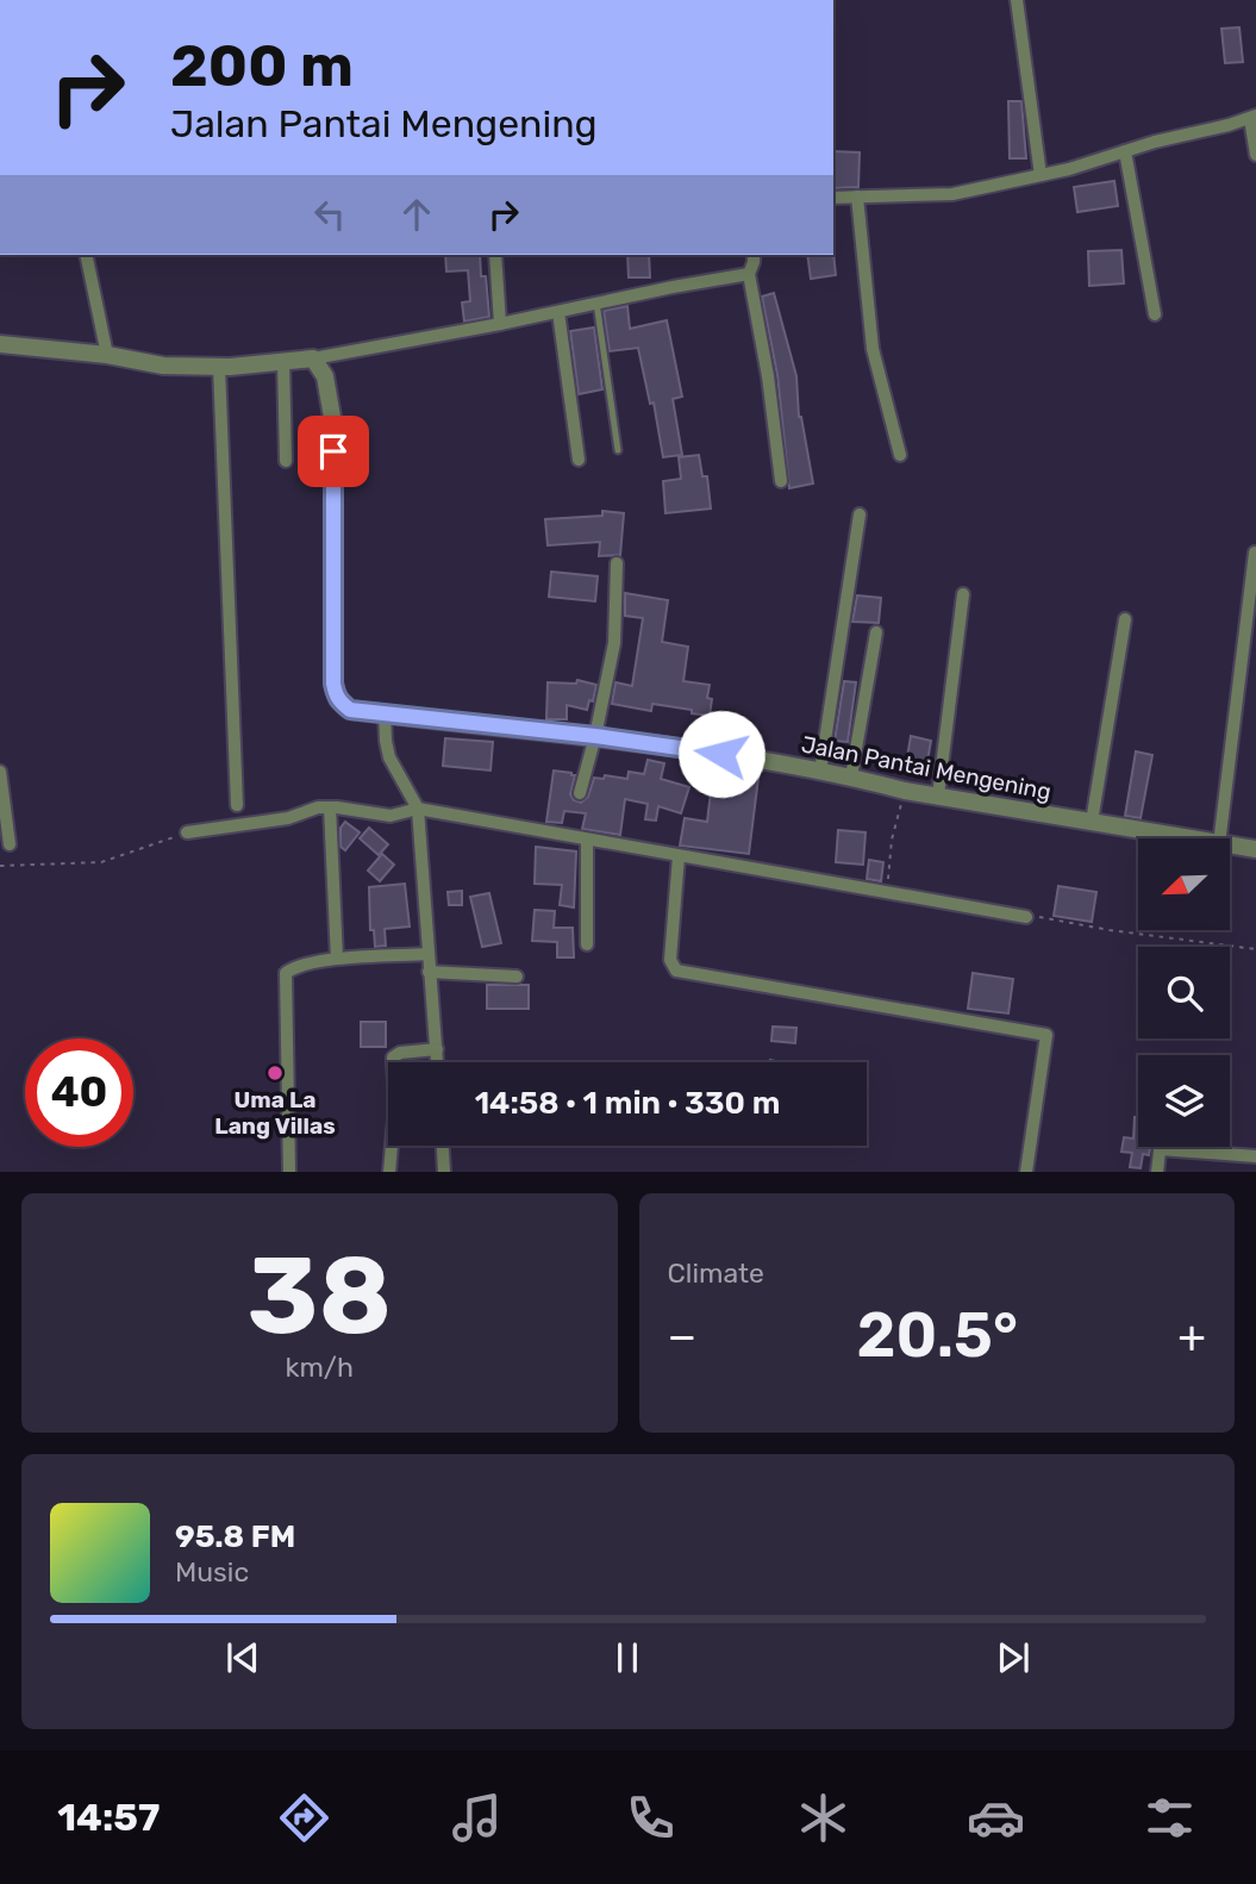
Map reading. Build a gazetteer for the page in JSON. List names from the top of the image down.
{
  "streets": {
    "street": ["Jalan Pantai Mengening"]
  },
  "places": ["Uma La Lang Villas"],
  "north": "bottom left",
  "page": {
    "turn": ["200 m", "Jalan Pantai Mengening"],
    "limit": "40",
    "trip": "14:58 · 1 min · 330 m",
    "tile": [
      ["38", "km/h"],
      "Climate"
    ],
    "heat": ["−", "20.5°", "+"],
    "song": ["95.8 FM", "Music"],
    "tabs": "14:57"
  }
}
